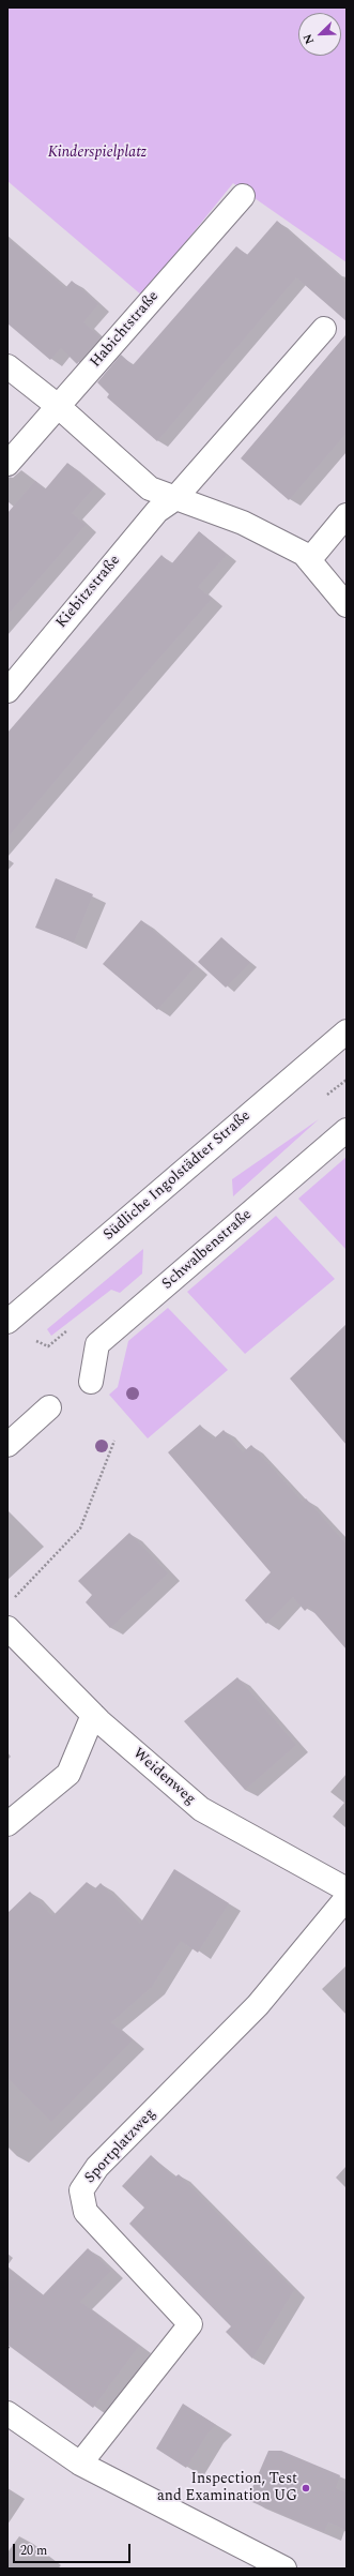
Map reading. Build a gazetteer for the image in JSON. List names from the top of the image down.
{
  "streets": {
    "street": [
      "Habichtstraße",
      "Kiebitzstraße",
      "Südliche Ingolstädter Straße",
      "Schwalbenstraße",
      "Weidenweg",
      "Sportplatzweg"
    ]
  },
  "parks": ["Kinderspielplatz"],
  "places": ["Inspection, Test and Examination UG"],
  "scale_bar": "20 m",
  "north": "bottom left"
}
